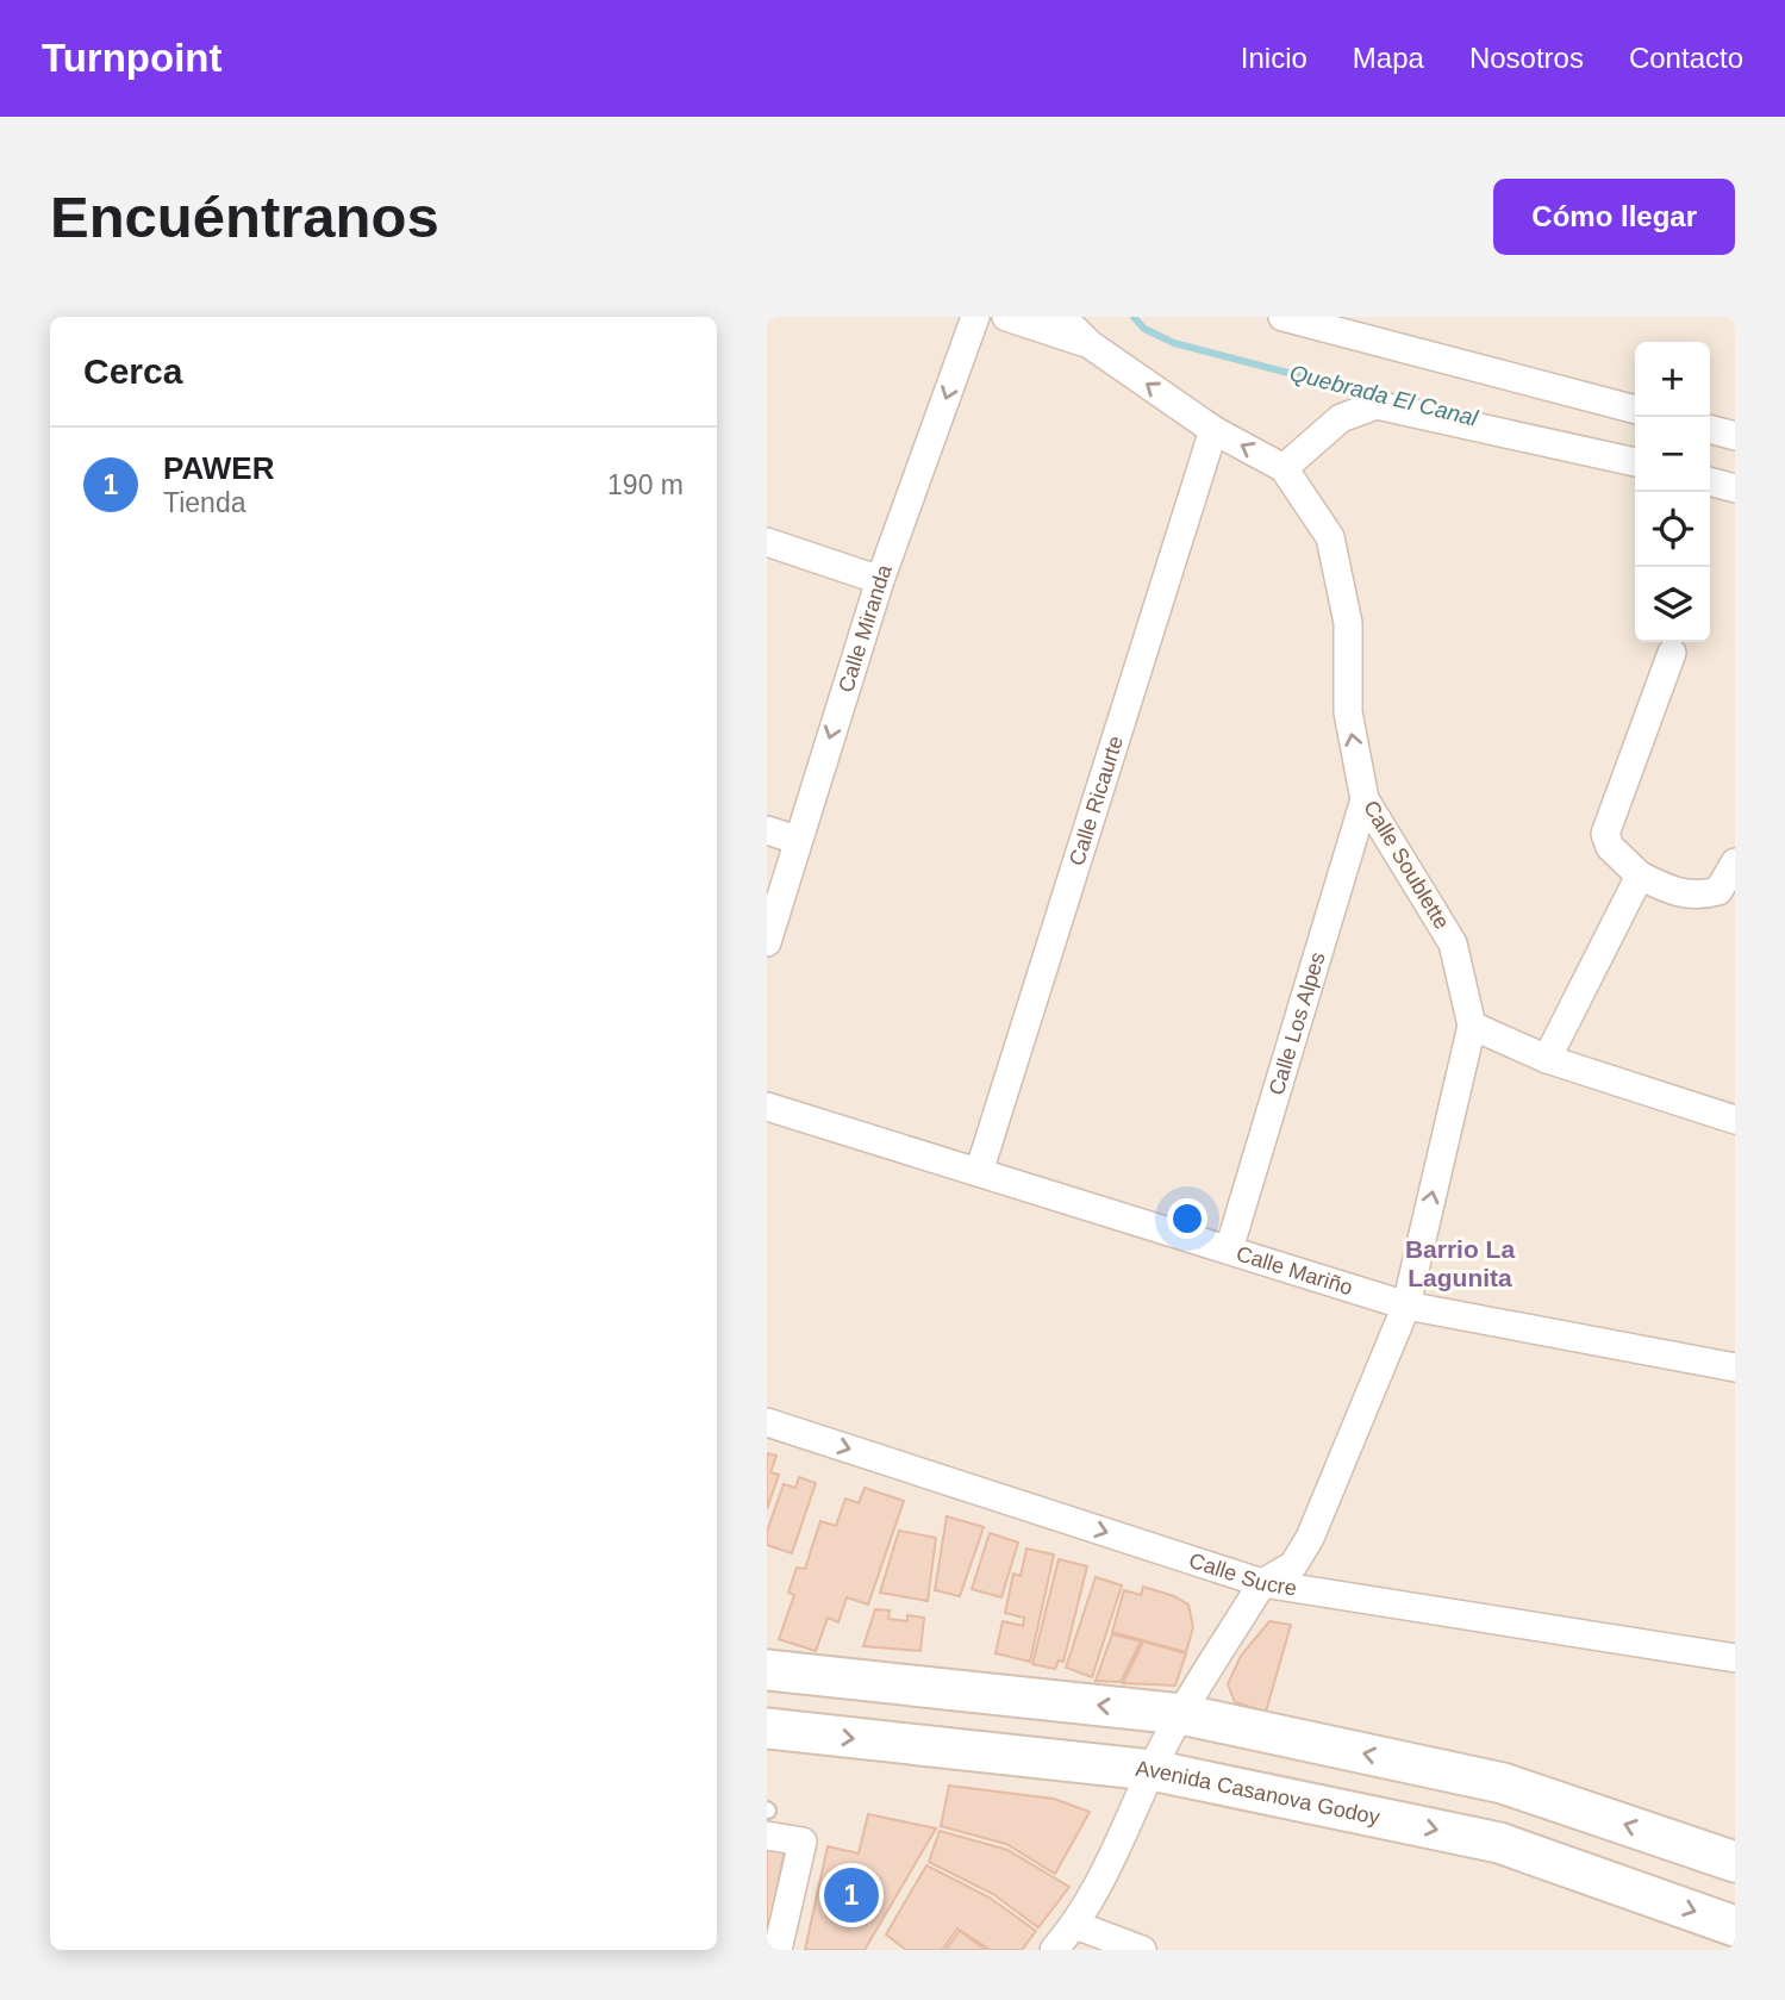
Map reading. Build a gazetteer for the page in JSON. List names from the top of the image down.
{
  "streets": {
    "street": [
      "Calle Miranda",
      "Calle Ricaurte",
      "Calle Soublette",
      "Calle Los Alpes",
      "Calle Mariño",
      "Calle Sucre",
      "Avenida Casanova Godoy"
    ]
  },
  "crossings": [
    ["Calle Ricaurte", "Calle Soublette"],
    ["Calle Ricaurte", "Calle Mariño"],
    ["Calle Soublette", "Calle Los Alpes"],
    ["Calle Los Alpes", "Calle Mariño"]
  ],
  "one_way": ["Calle Miranda", "Calle Soublette"],
  "districts": ["Barrio La Lagunita"],
  "water": ["Quebrada El Canal"],
  "page": {
    "header": "Turnpoint",
    "nav": [
      "Inicio",
      "Mapa",
      "Nosotros",
      "Contacto"
    ],
    "buttons": "Cómo llegar",
    "title": "Encuéntranos",
    "heading": "Cerca",
    "map_buttons": ["+", "−"],
    "list": [
      {
        "mark": "1",
        "name": "PAWER",
        "note": "Tienda",
        "value": "190 m"
      }
    ],
    "pins": "1"
  }
}
